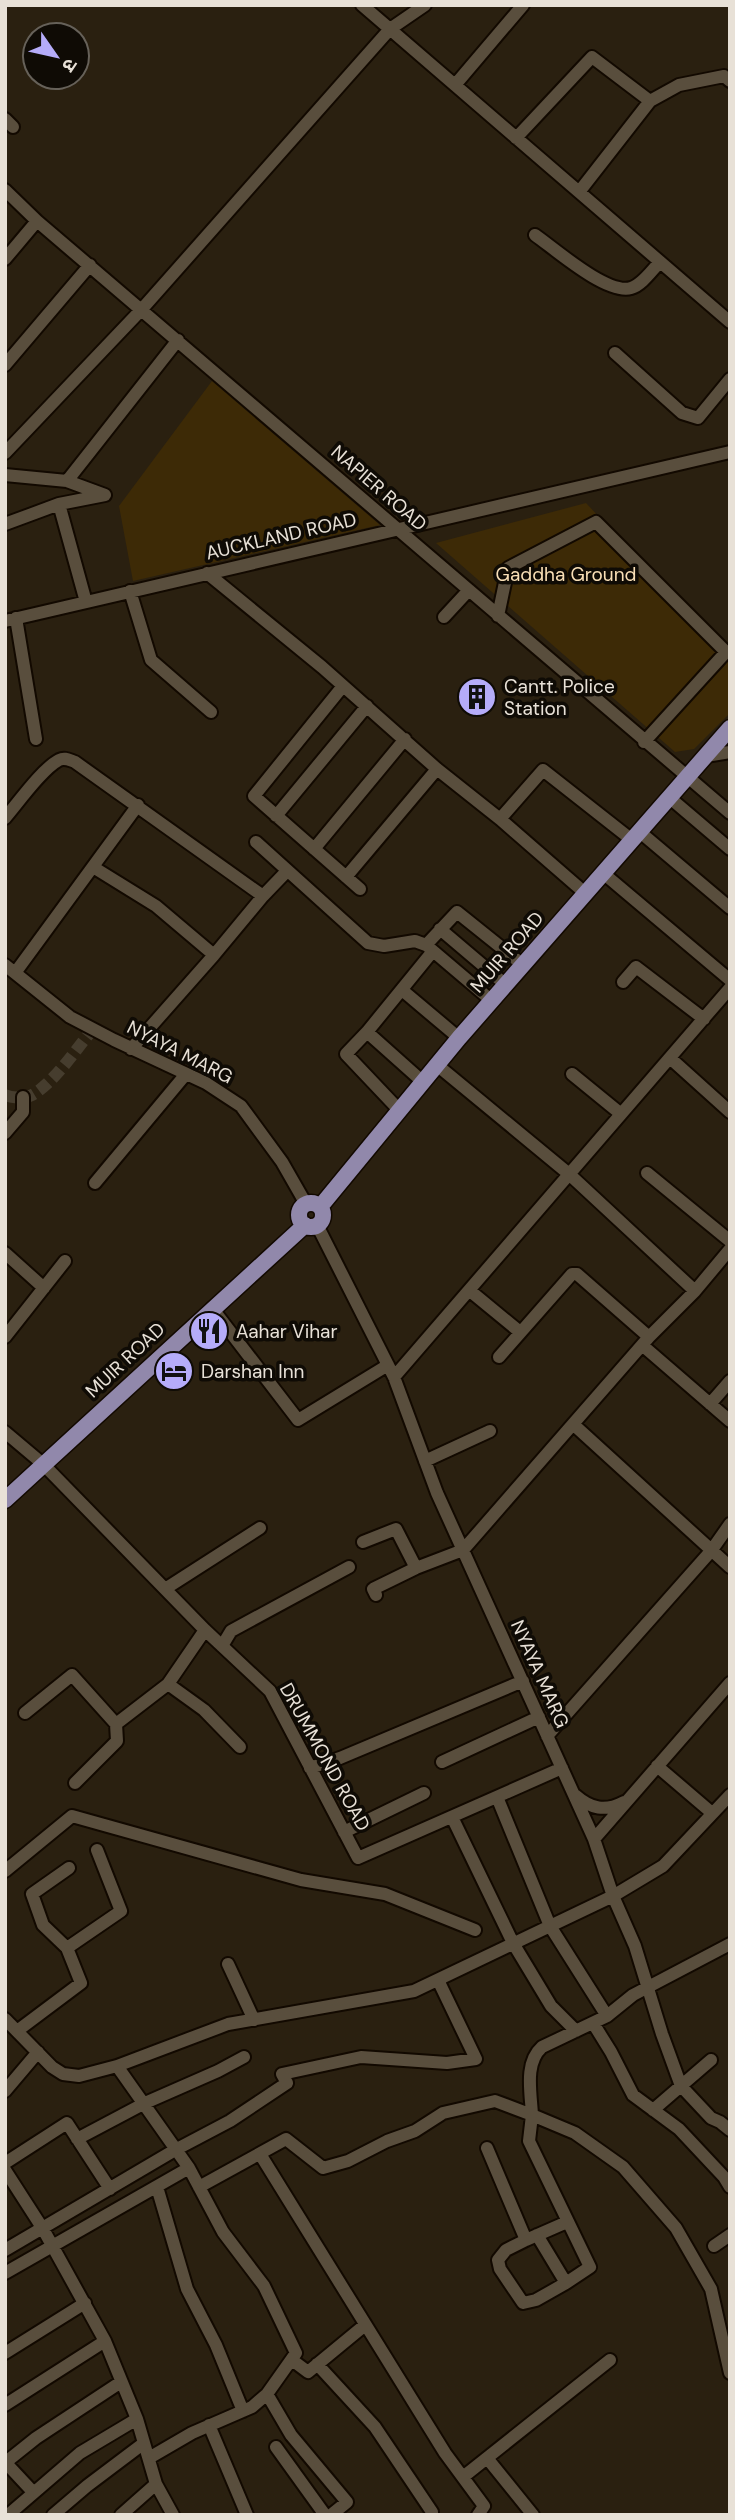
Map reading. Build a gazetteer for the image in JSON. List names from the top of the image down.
{
  "streets": {
    "main road": ["MUIR ROAD"],
    "street": [
      "NAPIER ROAD",
      "AUCKLAND ROAD",
      "NYAYA MARG",
      "DRUMMOND ROAD"
    ]
  },
  "crossings": [
    ["NAPIER ROAD", "AUCKLAND ROAD"],
    ["NAPIER ROAD", "MUIR ROAD"],
    ["MUIR ROAD", "NYAYA MARG"],
    ["MUIR ROAD", "DRUMMOND ROAD"],
    ["NYAYA MARG", "DRUMMOND ROAD"]
  ],
  "parks": ["Gaddha Ground"],
  "places": {
    "building": ["Cantt. Police Station"],
    "restaurant": ["Aahar Vihar"],
    "hotel": ["Darshan Inn"]
  },
  "north": "bottom right"
}
